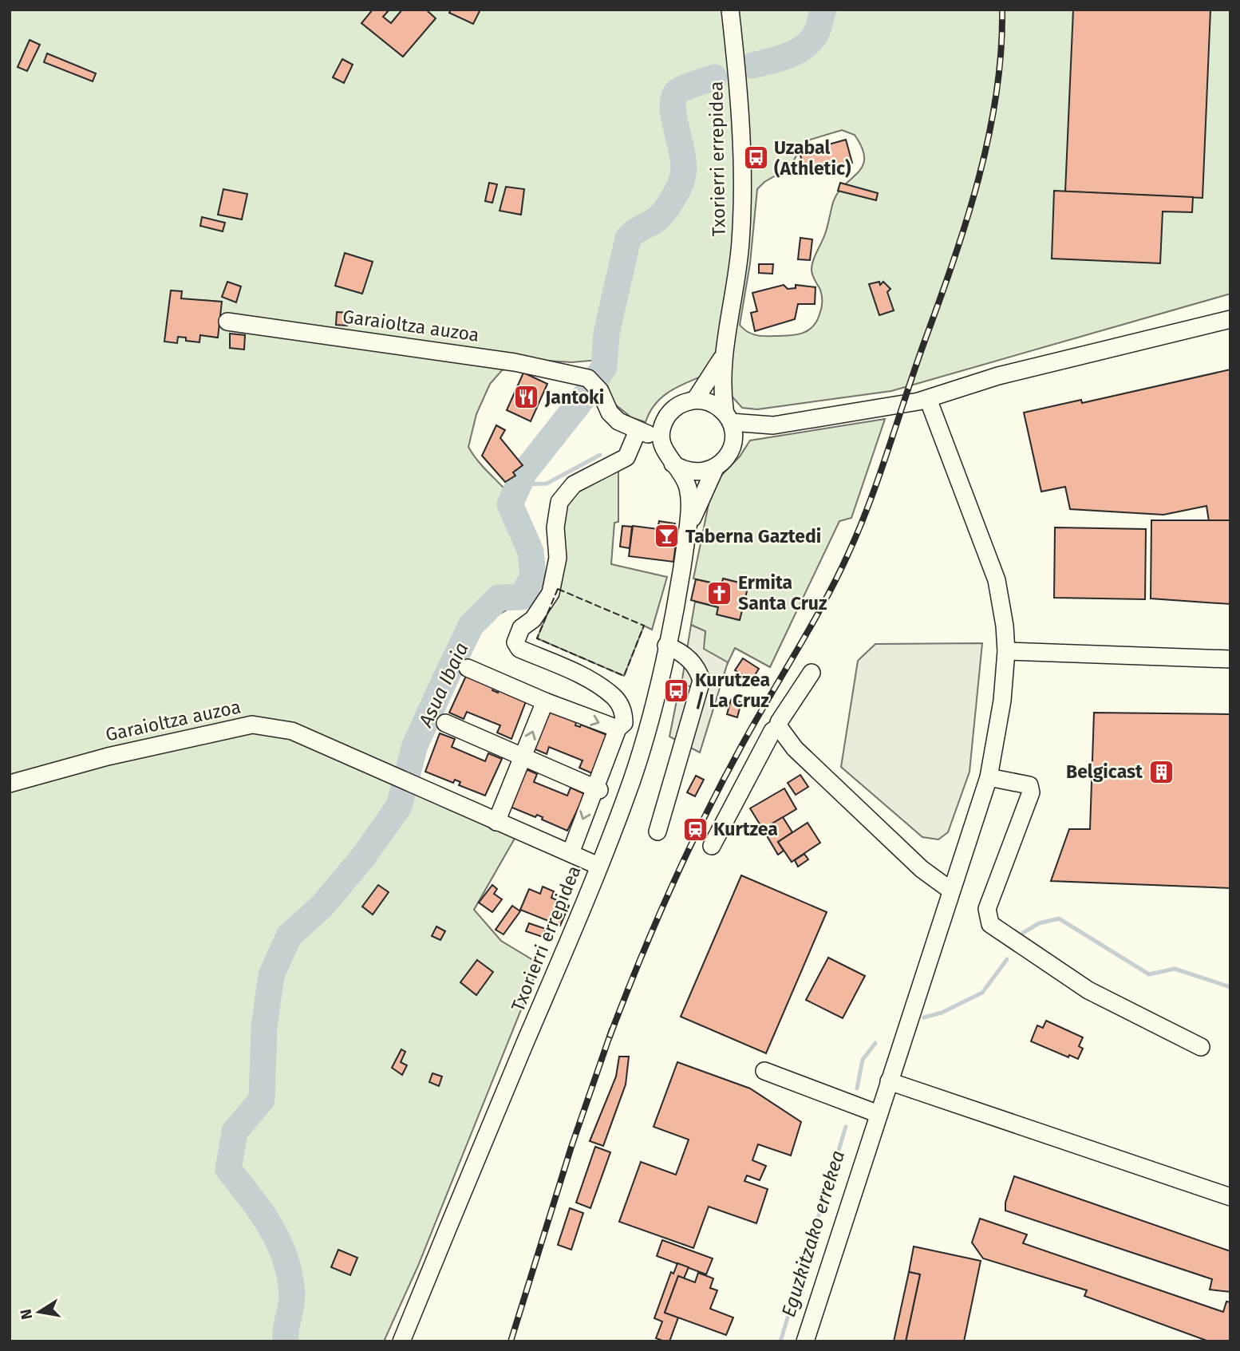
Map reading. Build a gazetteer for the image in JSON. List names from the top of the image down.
{
  "streets": {
    "street": ["Txorierri errepidea", "Garaioltza auzoa"]
  },
  "crossings": [
    ["Txorierri errepidea", "Garaioltza auzoa"]
  ],
  "water": ["Asua Ibaia", "Eguzkitzako errekea"],
  "places": {
    "bus stop": ["Uzabal (Athletic)", "Kurutzea / La Cruz"],
    "restaurant": ["Jantoki"],
    "bar": ["Taberna Gaztedi"],
    "church": ["Ermita Santa Cruz"],
    "building": ["Belgicast"],
    "station": ["Kurtzea"]
  },
  "north": "left"
}
